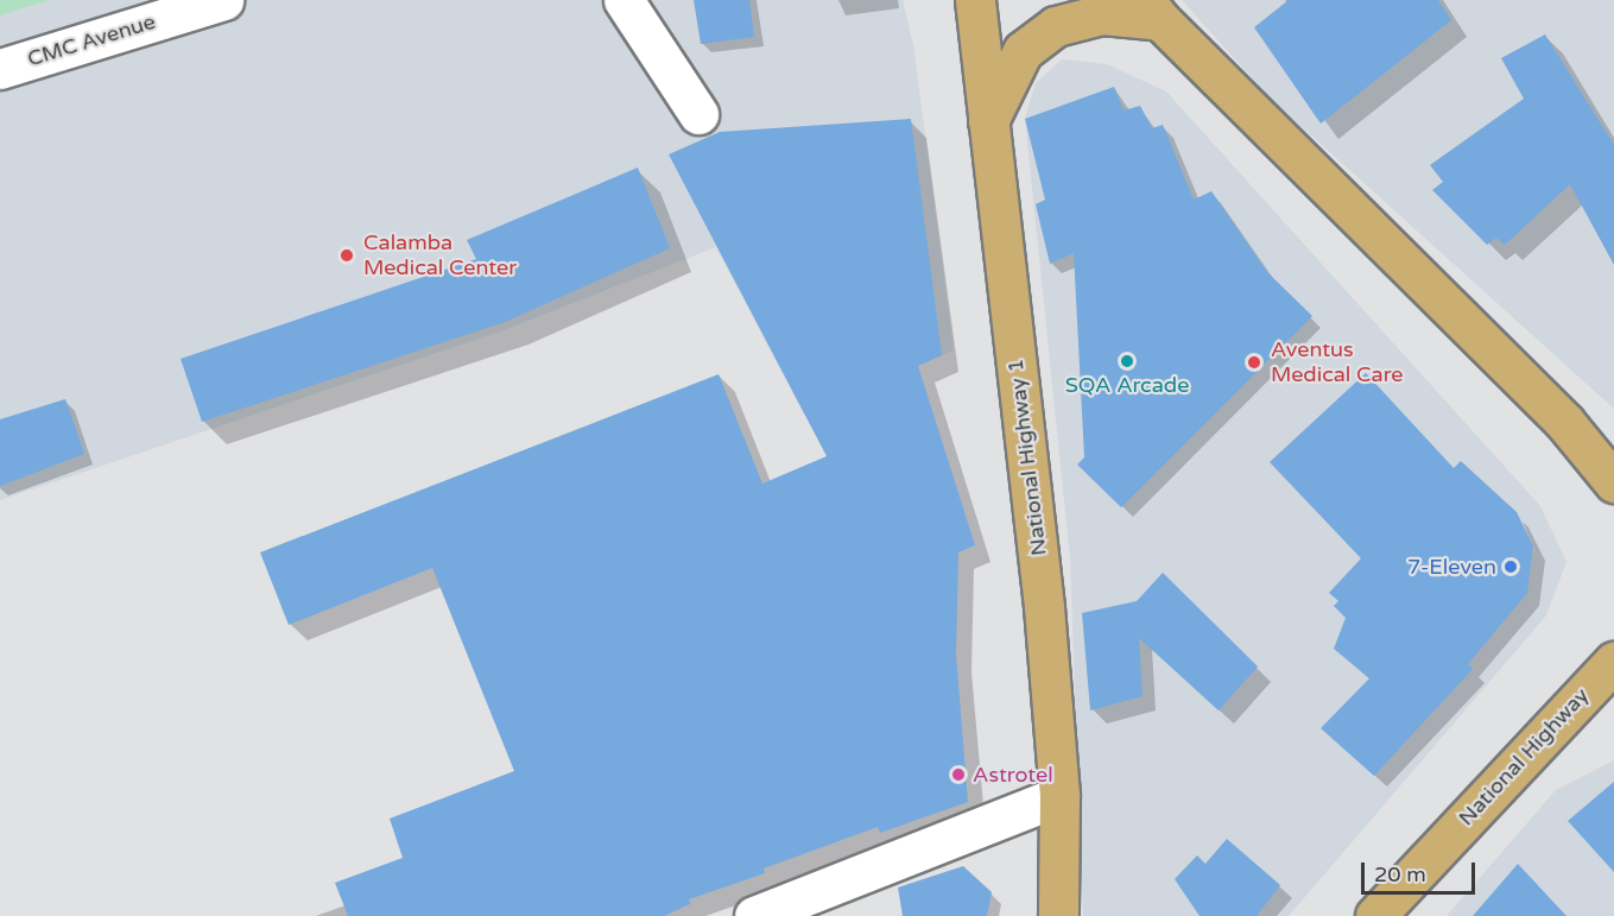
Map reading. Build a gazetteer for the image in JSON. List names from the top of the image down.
{
  "streets": {
    "highway": ["National Highway 1", "National Highway"],
    "street": ["CMC Avenue"]
  },
  "places": [
    "Calamba Medical Center",
    "SQA Arcade",
    "Aventus Medical Care",
    "7-Eleven",
    "Astrotel"
  ],
  "scale_bar": "20 m"
}
